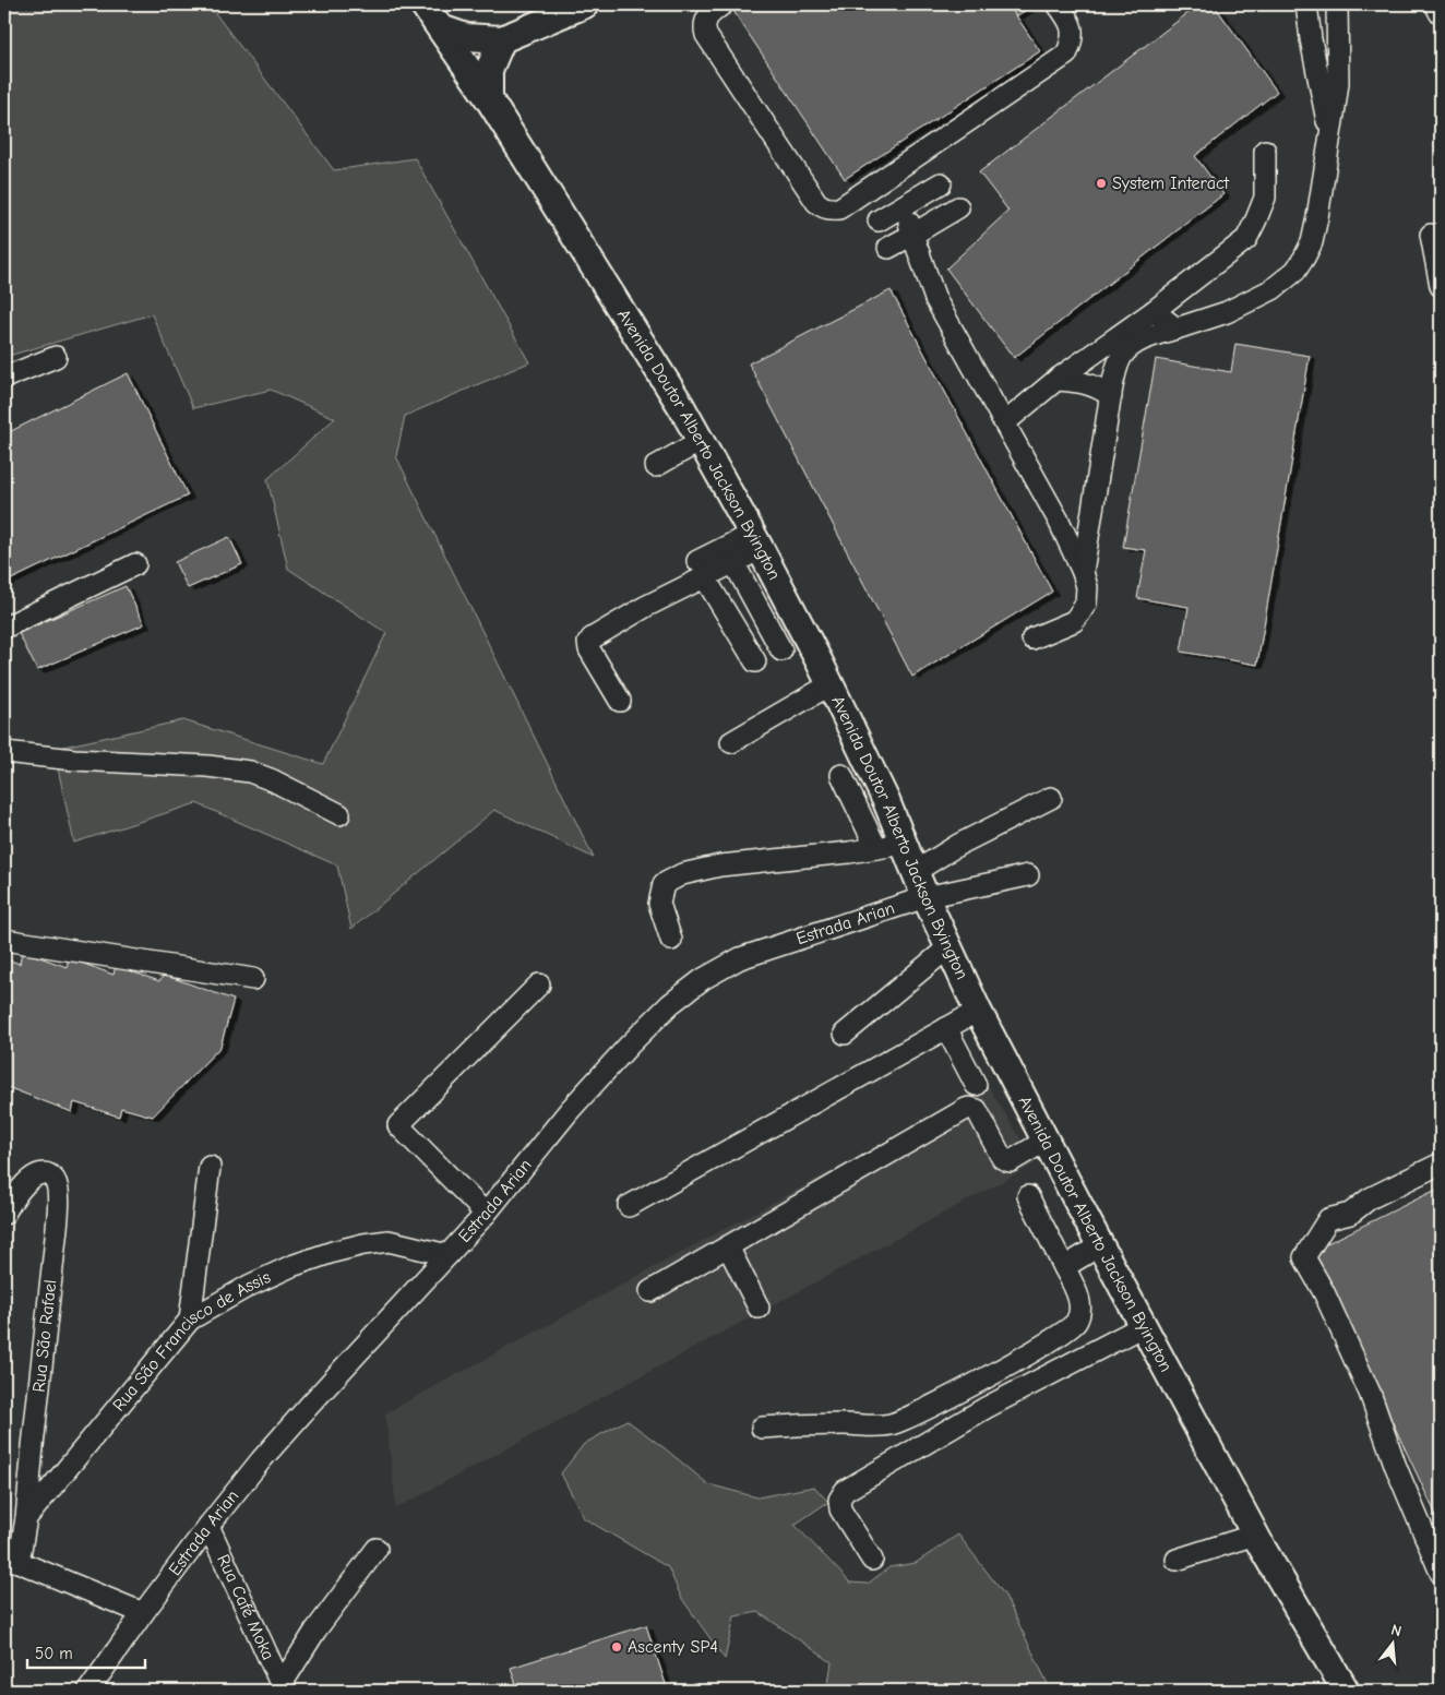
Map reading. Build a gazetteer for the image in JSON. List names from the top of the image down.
{
  "streets": {
    "main road": ["Avenida Doutor Alberto Jackson Byington"],
    "street": [
      "Estrada Arian",
      "Rua São Rafael",
      "Rua São Francisco de Assis",
      "Rua Café Moka"
    ]
  },
  "crossings": [
    ["Avenida Doutor Alberto Jackson Byington", "Estrada Arian"],
    ["Estrada Arian", "Rua São Francisco de Assis"],
    ["Estrada Arian", "Rua Café Moka"],
    ["Rua São Rafael", "Rua São Francisco de Assis"]
  ],
  "places": ["System Interact", "Ascenty SP4"],
  "scale_bar": "50 m",
  "north": "top"
}
